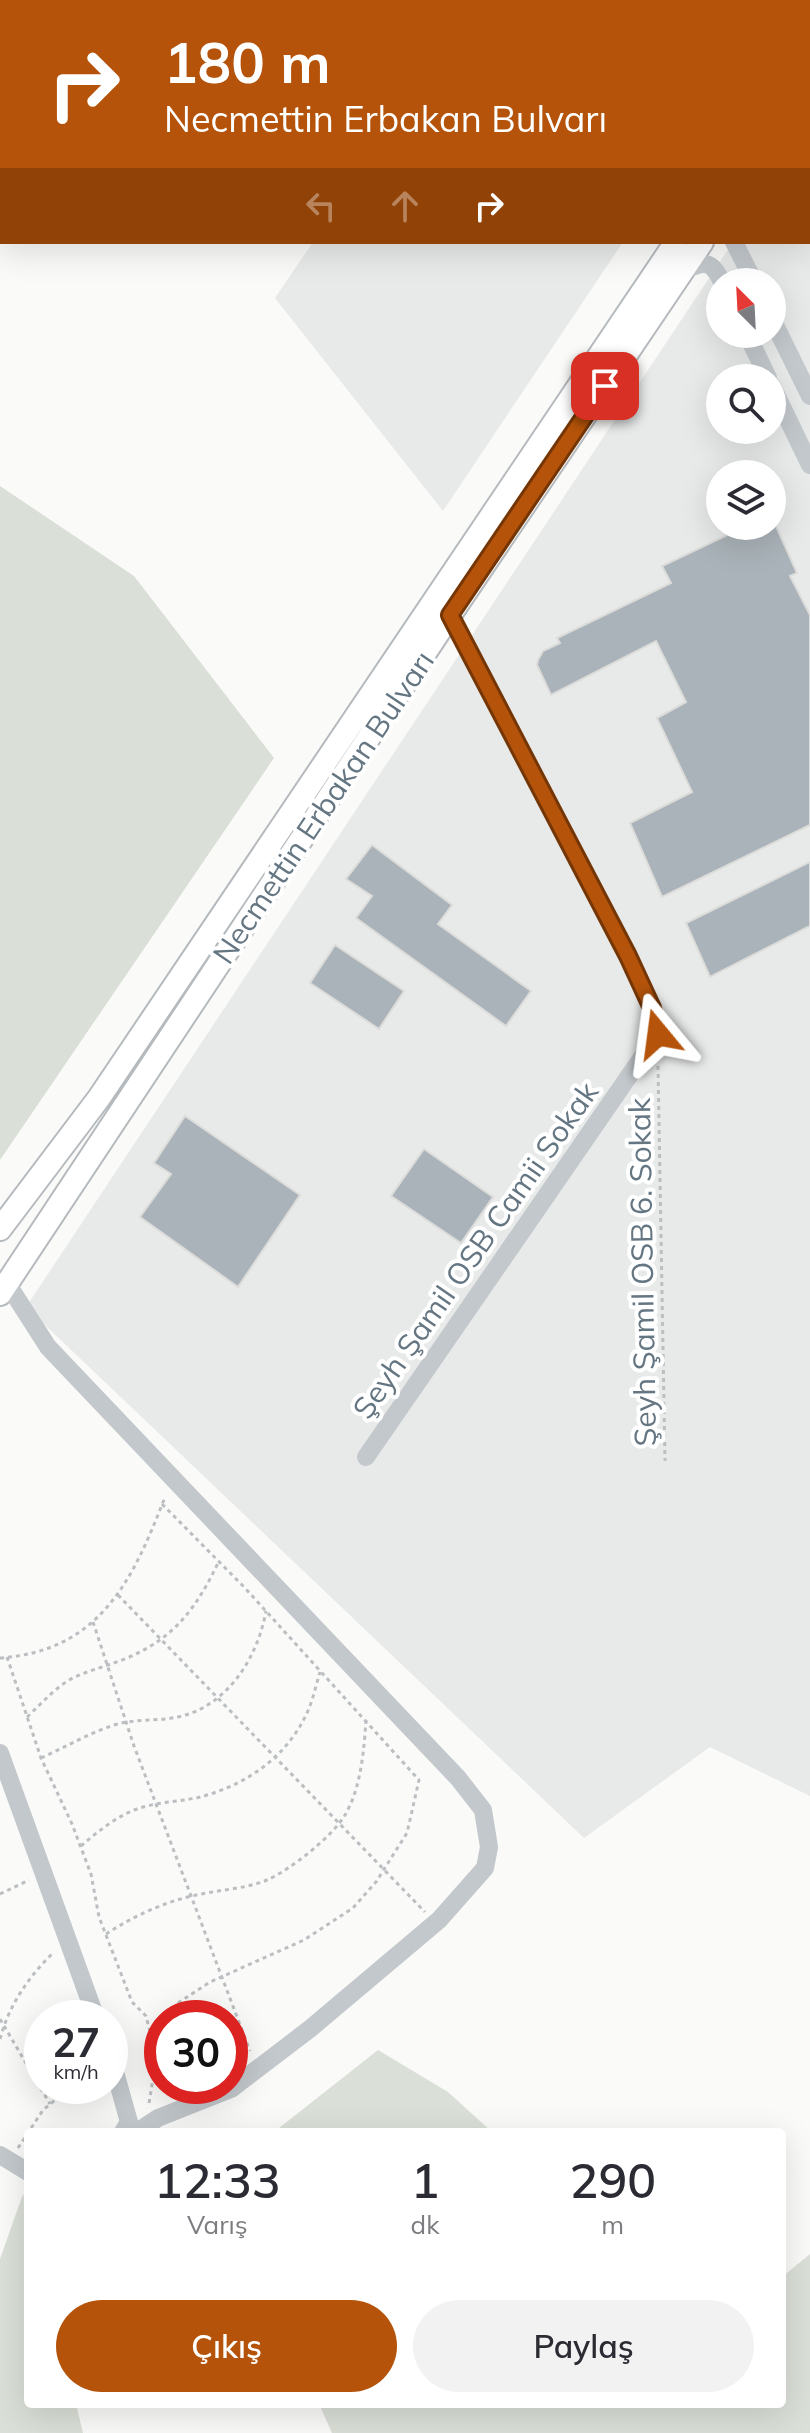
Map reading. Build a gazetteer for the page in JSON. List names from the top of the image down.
{
  "streets": {
    "main road": ["Necmettin Erbakan Bulvarı"],
    "street": ["Şeyh Şamil OSB Camii Sokak"],
    "path": ["Şeyh Şamil OSB 6. Sokak"]
  },
  "crossings": [
    ["Necmettin Erbakan Bulvarı", "Şeyh Şamil OSB Camii Sokak"]
  ],
  "north": "top left",
  "page": {
    "turn": ["180 m", "Necmettin Erbakan Bulvarı"],
    "speed": "27 km/h",
    "limit": "30",
    "eta": [
      "12:33",
      "Varış",
      "1",
      "dk",
      "290",
      "m"
    ],
    "buttons": ["Çıkış", "Paylaş"]
  }
}
